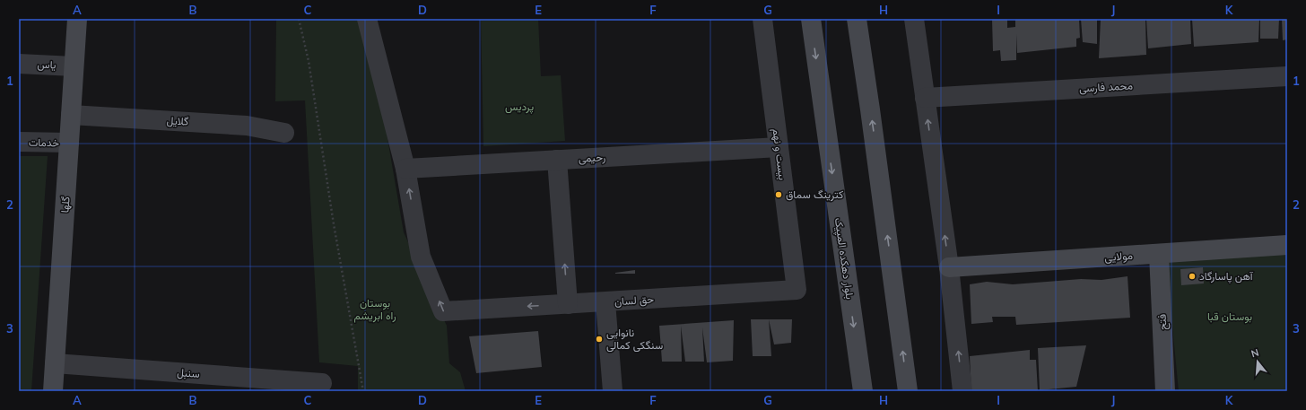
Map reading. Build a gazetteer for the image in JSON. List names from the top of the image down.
{
  "streets": {
    "street": [
      "یاس",
      "محمد فارسی",
      "گلایل",
      "خدمات",
      "بیست و نهم",
      "رحیمی",
      "گلها",
      "مولایی",
      "بلوار دهکده المپیک",
      "حق لسان",
      "فتح",
      "سنبل"
    ]
  },
  "crossings": [
    ["یاس", "گلها"],
    ["گلایل", "گلها"],
    ["خدمات", "گلها"],
    ["بیست و نهم", "رحیمی"],
    ["بیست و نهم", "حق لسان"],
    ["رحیمی", "حق لسان"],
    ["گلها", "سنبل"],
    ["مولایی", "فتح"]
  ],
  "parks": ["پردیس", "بوستان راه ابریشم", "بوستان قبا"],
  "places": ["کترینگ سماق", "آهن پاسارگاد", "نانوایی سنگکی کمالی"],
  "north": "top",
  "grid": {
    "columns": [
      "A",
      "B",
      "C",
      "D",
      "E",
      "F",
      "G",
      "H",
      "I",
      "J",
      "K"
    ],
    "rows": ["1", "2", "3"]
  }
}
